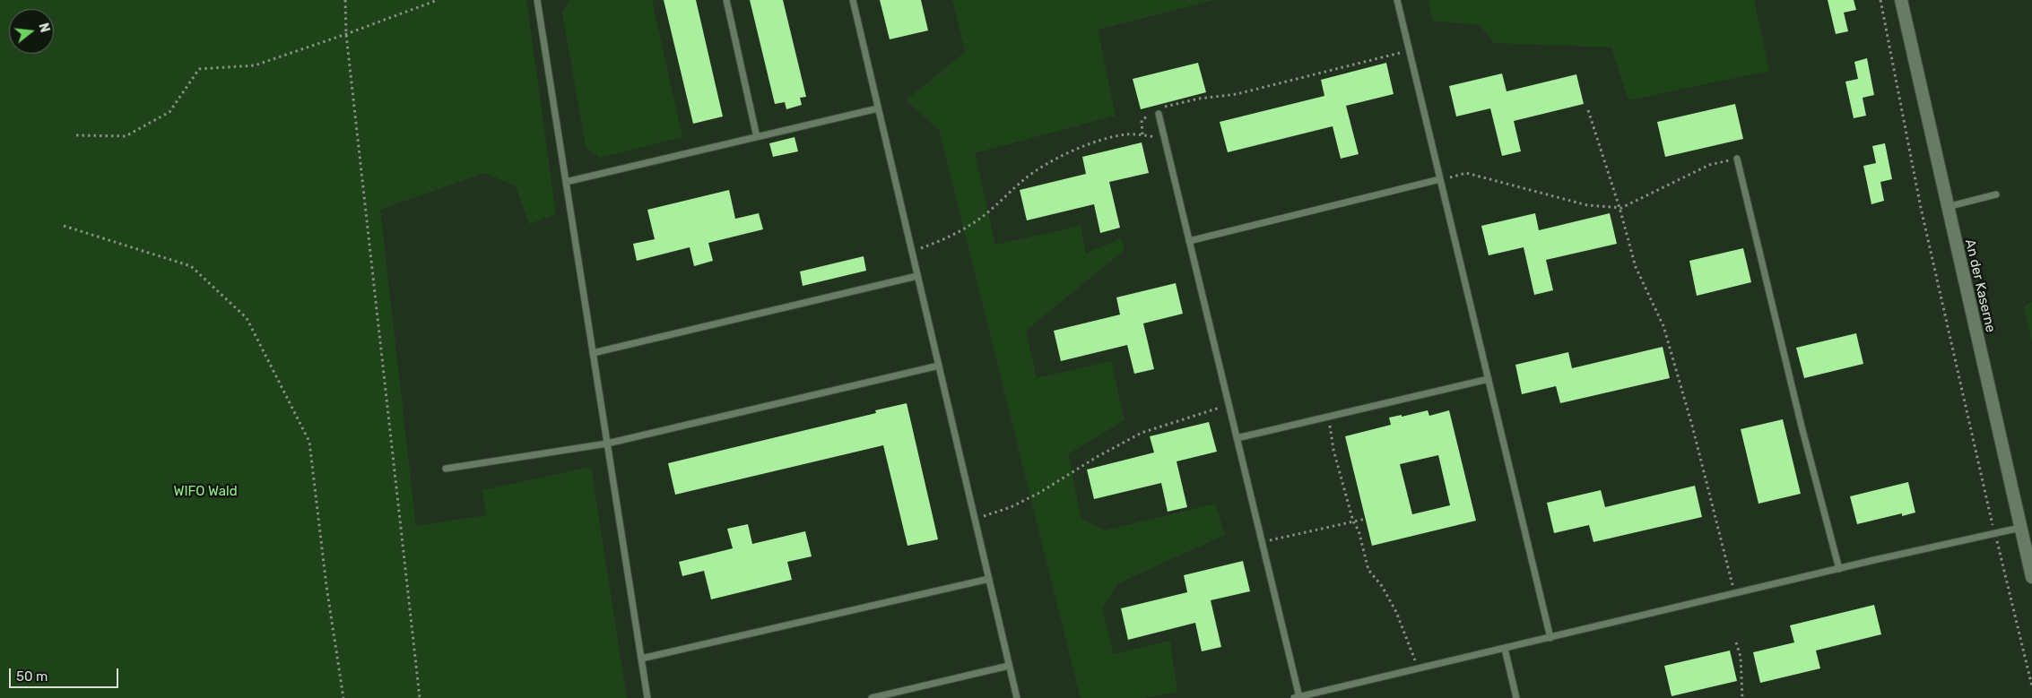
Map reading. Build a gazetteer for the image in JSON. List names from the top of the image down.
{
  "streets": {
    "street": ["An der Kaserne"]
  },
  "parks": ["WIFO Wald"],
  "scale_bar": "50 m",
  "north": "right"
}
